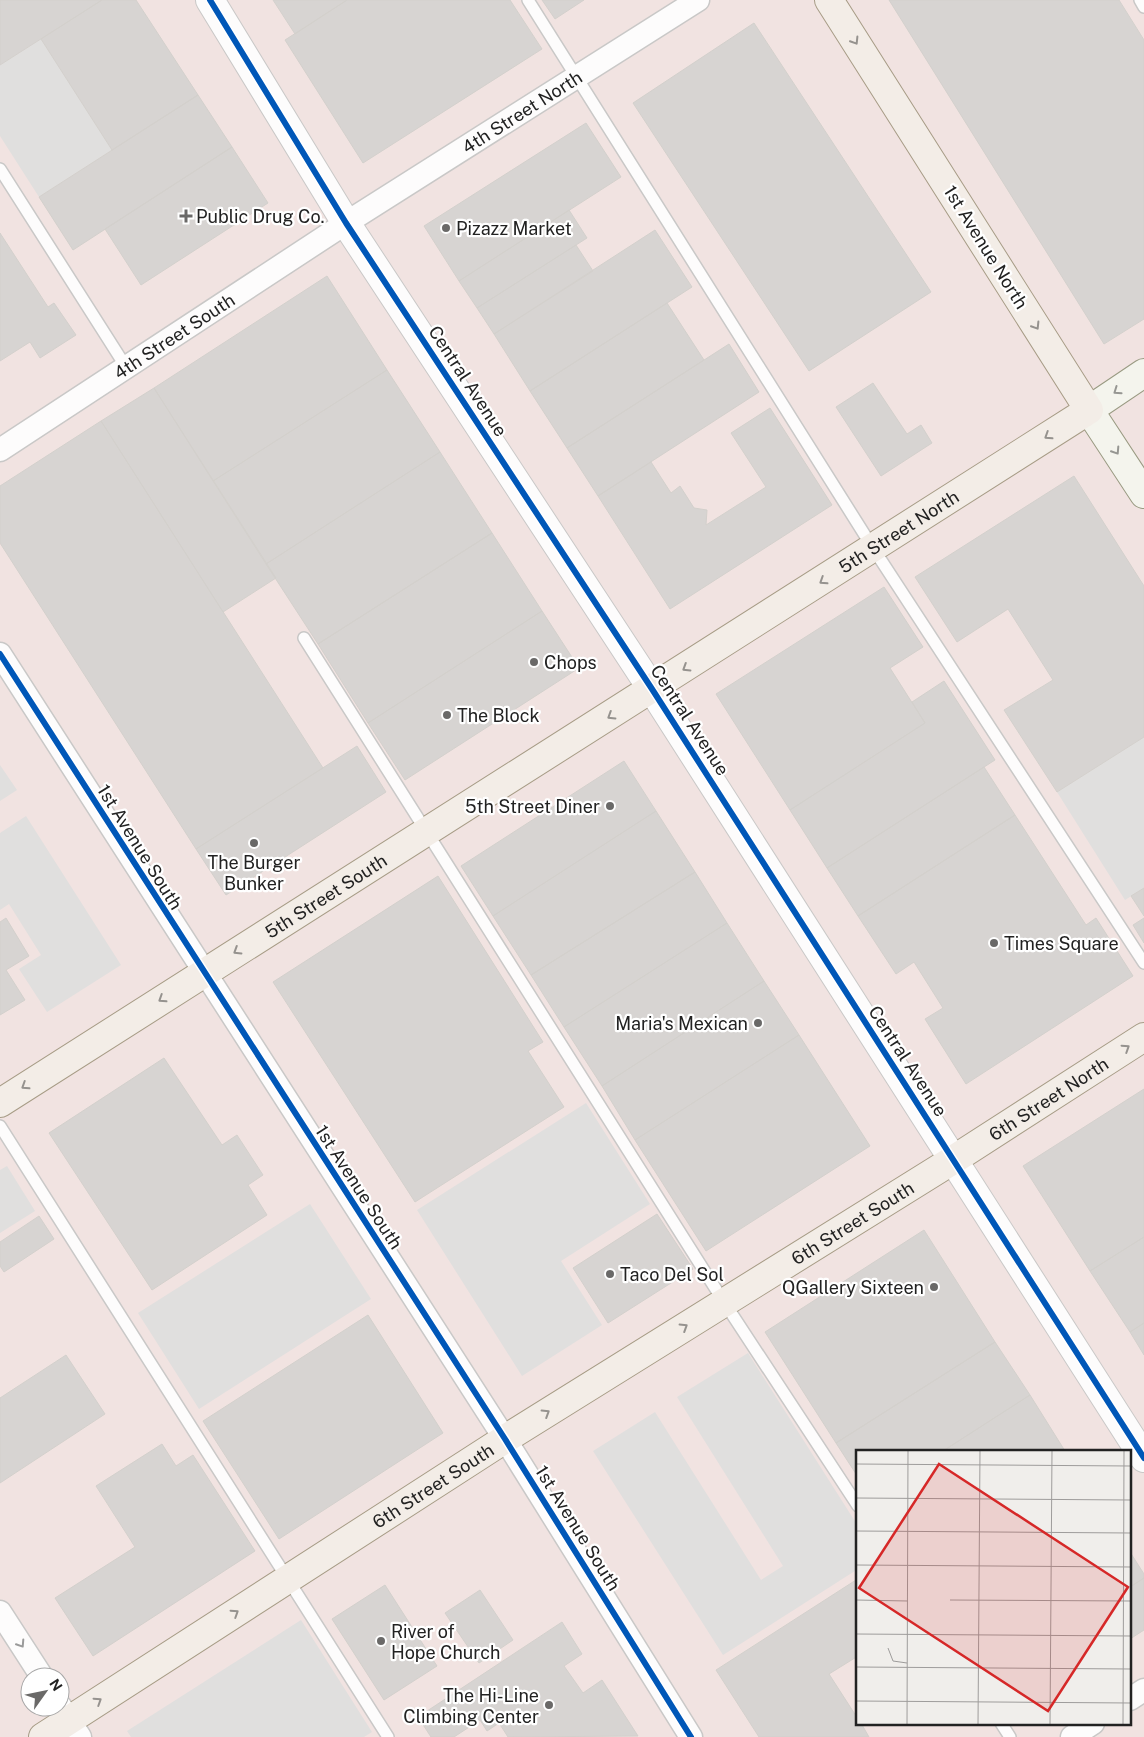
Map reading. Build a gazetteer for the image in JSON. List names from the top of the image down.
{
  "streets": {
    "main road": [
      "1st Avenue North",
      "5th Street North",
      "5th Street South",
      "6th Street North",
      "6th Street South"
    ],
    "street": [
      "4th Street North",
      "4th Street South",
      "Central Avenue",
      "1st Avenue South"
    ]
  },
  "crossings": [
    ["4th Street North", "4th Street South"],
    ["4th Street North", "Central Avenue"],
    ["1st Avenue North", "5th Street North"],
    ["4th Street South", "Central Avenue"],
    ["Central Avenue", "5th Street North"],
    ["Central Avenue", "5th Street South"],
    ["Central Avenue", "6th Street North"],
    ["Central Avenue", "6th Street South"],
    ["5th Street North", "5th Street South"],
    ["1st Avenue South", "5th Street South"],
    ["1st Avenue South", "6th Street South"],
    ["6th Street North", "6th Street South"]
  ],
  "one_way": [
    "1st Avenue North",
    "5th Street North",
    "5th Street South",
    "6th Street North",
    "6th Street South"
  ],
  "places": {
    "health": ["Public Drug Co."],
    "other": [
      "Pizazz Market",
      "Chops",
      "The Block",
      "5th Street Diner",
      "The Burger Bunker",
      "Times Square",
      "Maria's Mexican",
      "Taco Del Sol",
      "QGallery Sixteen",
      "River of Hope Church",
      "The Hi-Line Climbing Center"
    ]
  },
  "north": "top right"
}
